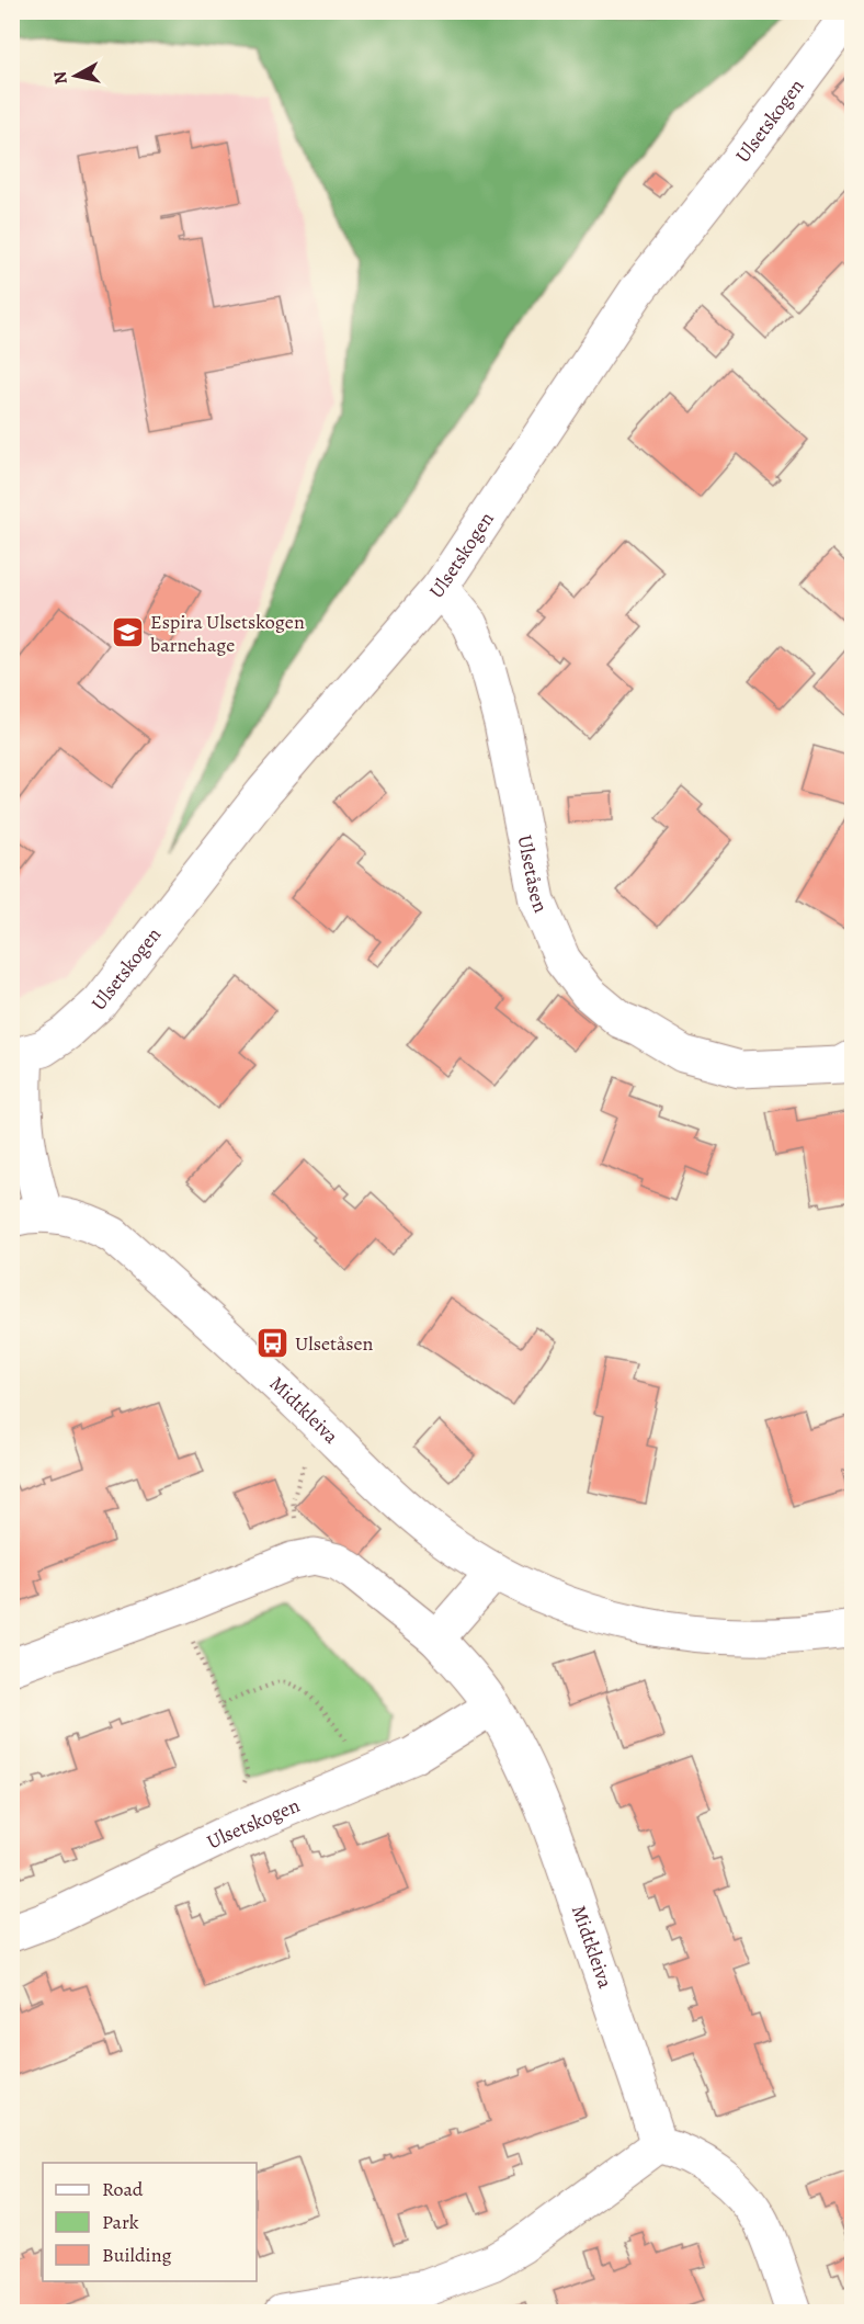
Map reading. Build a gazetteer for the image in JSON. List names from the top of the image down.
{
  "streets": {
    "street": ["Ulsetskogen", "Ulsetåsen", "Midtkleiva"]
  },
  "crossings": [
    ["Ulsetskogen", "Ulsetåsen"],
    ["Ulsetskogen", "Midtkleiva"]
  ],
  "places": {
    "school or university": ["Espira Ulsetskogen barnehage"],
    "bus stop": ["Ulsetåsen"]
  },
  "legend": ["Road", "Park", "Building"],
  "north": "left"
}
